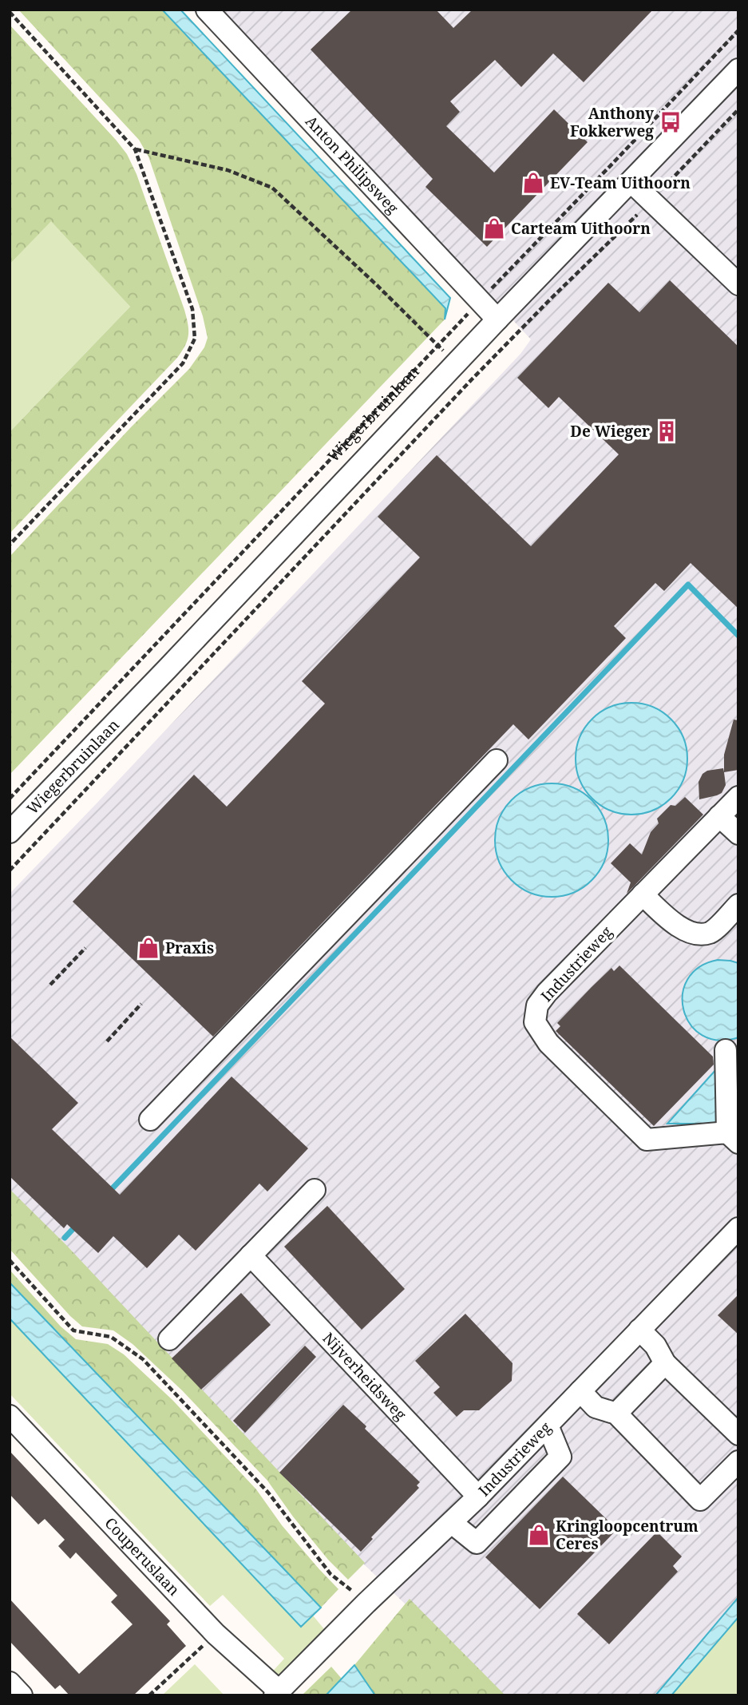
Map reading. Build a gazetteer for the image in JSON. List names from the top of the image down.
{
  "streets": {
    "street": [
      "Anton Philipsweg",
      "Wiegerbruinlaan",
      "Industrieweg",
      "Nijverheidsweg",
      "Couperuslaan"
    ]
  },
  "crossings": [
    ["Anton Philipsweg", "Wiegerbruinlaan"],
    ["Industrieweg", "Nijverheidsweg"],
    ["Industrieweg", "Couperuslaan"]
  ],
  "places": {
    "bus stop": ["Anthony Fokkerweg"],
    "shop": [
      "EV-Team Uithoorn",
      "Carteam Uithoorn",
      "Praxis",
      "Kringloopcentrum Ceres"
    ],
    "building": ["De Wieger"]
  }
}
